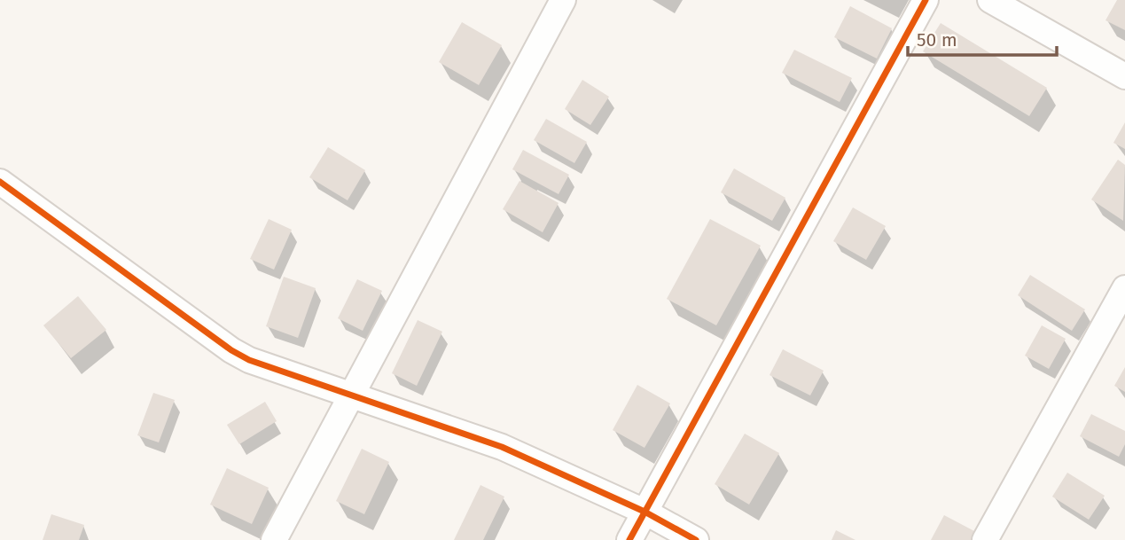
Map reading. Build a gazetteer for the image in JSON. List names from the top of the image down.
{
  "scale_bar": "50 m"
}
